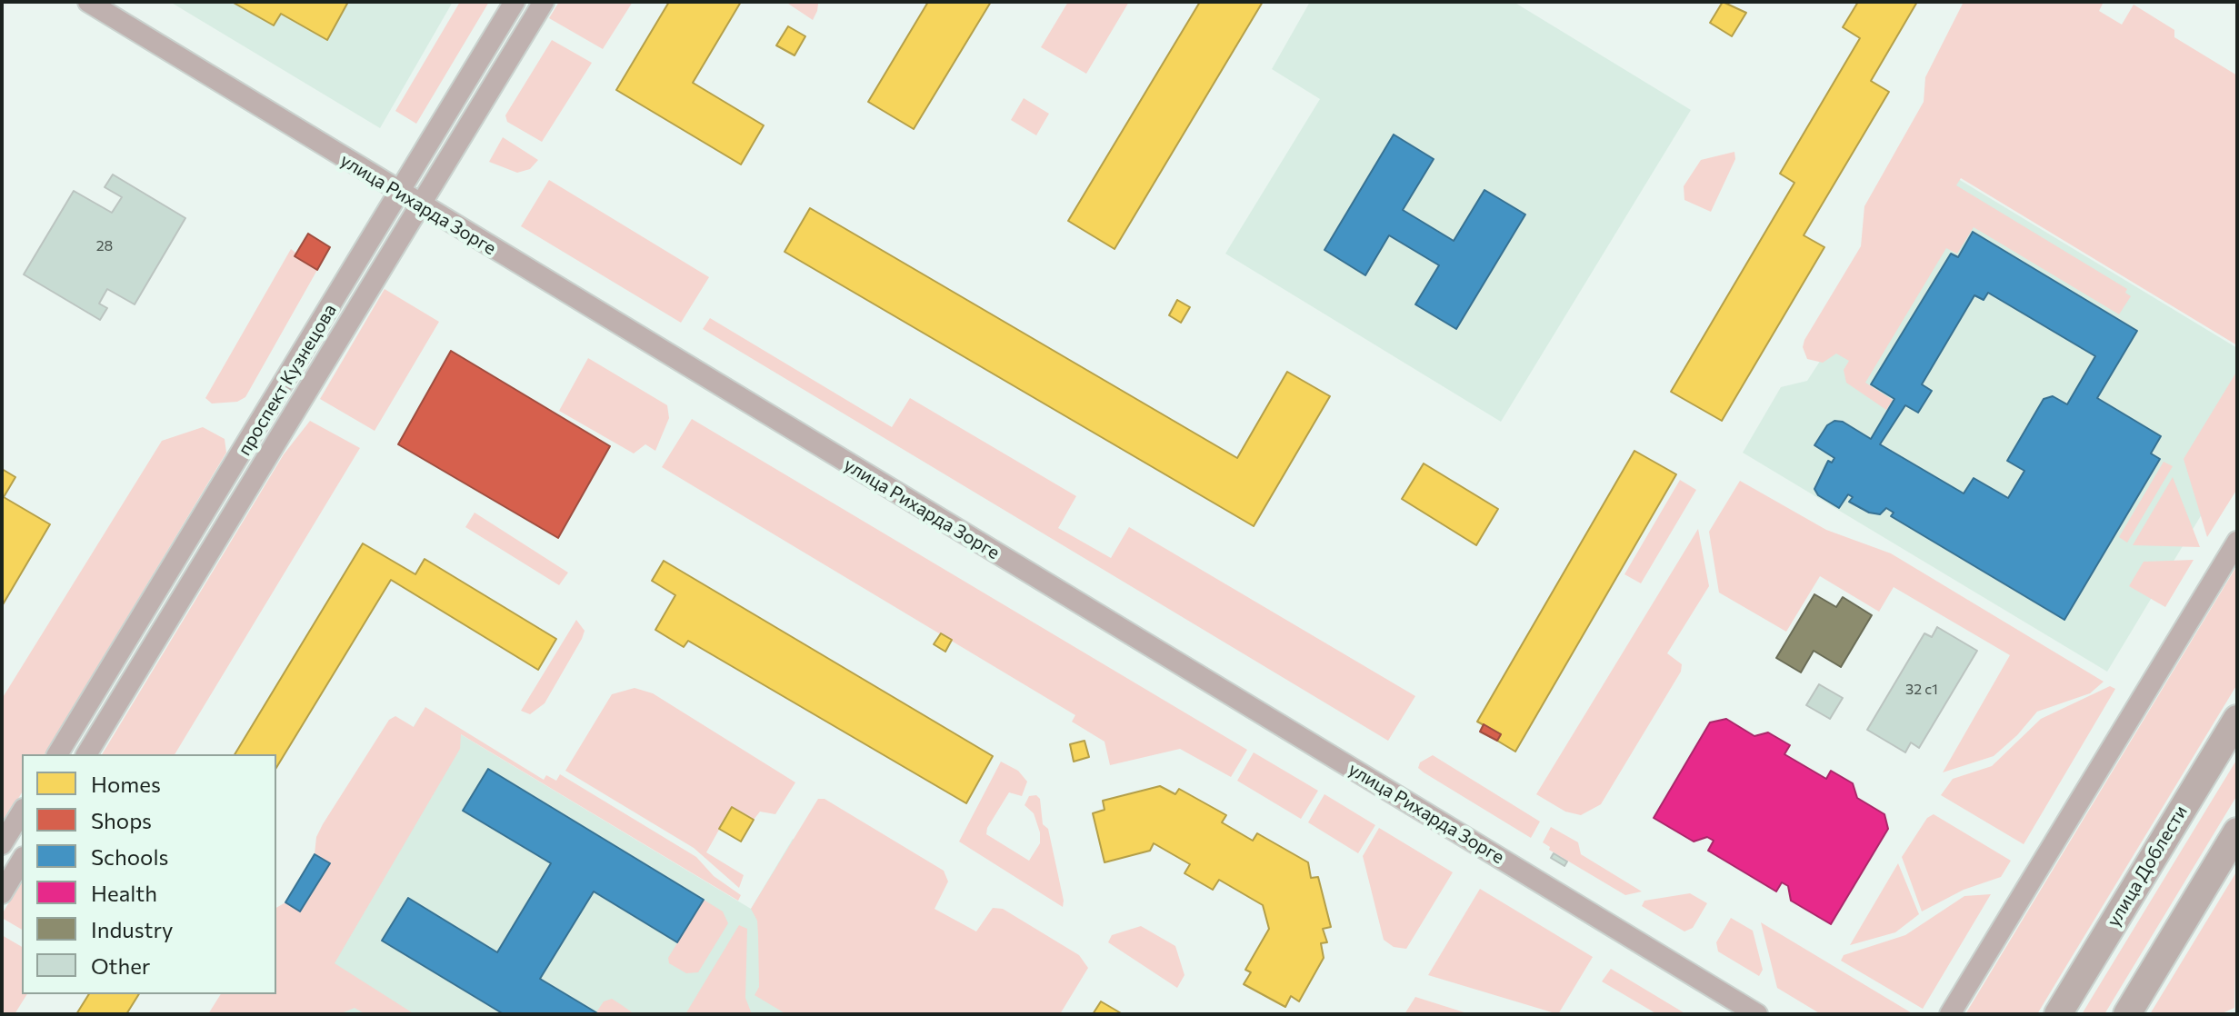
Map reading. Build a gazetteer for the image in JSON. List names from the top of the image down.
{
  "streets": {
    "main road": ["улица Доблести"],
    "street": ["улица Рихарда Зорге", "проспект Кузнецова"]
  },
  "crossings": [
    ["улица Рихарда Зорге", "проспект Кузнецова"]
  ],
  "house_numbers": ["28", "32 с1"],
  "legend": [
    "Homes",
    "Shops",
    "Schools",
    "Health",
    "Industry",
    "Other"
  ]
}
